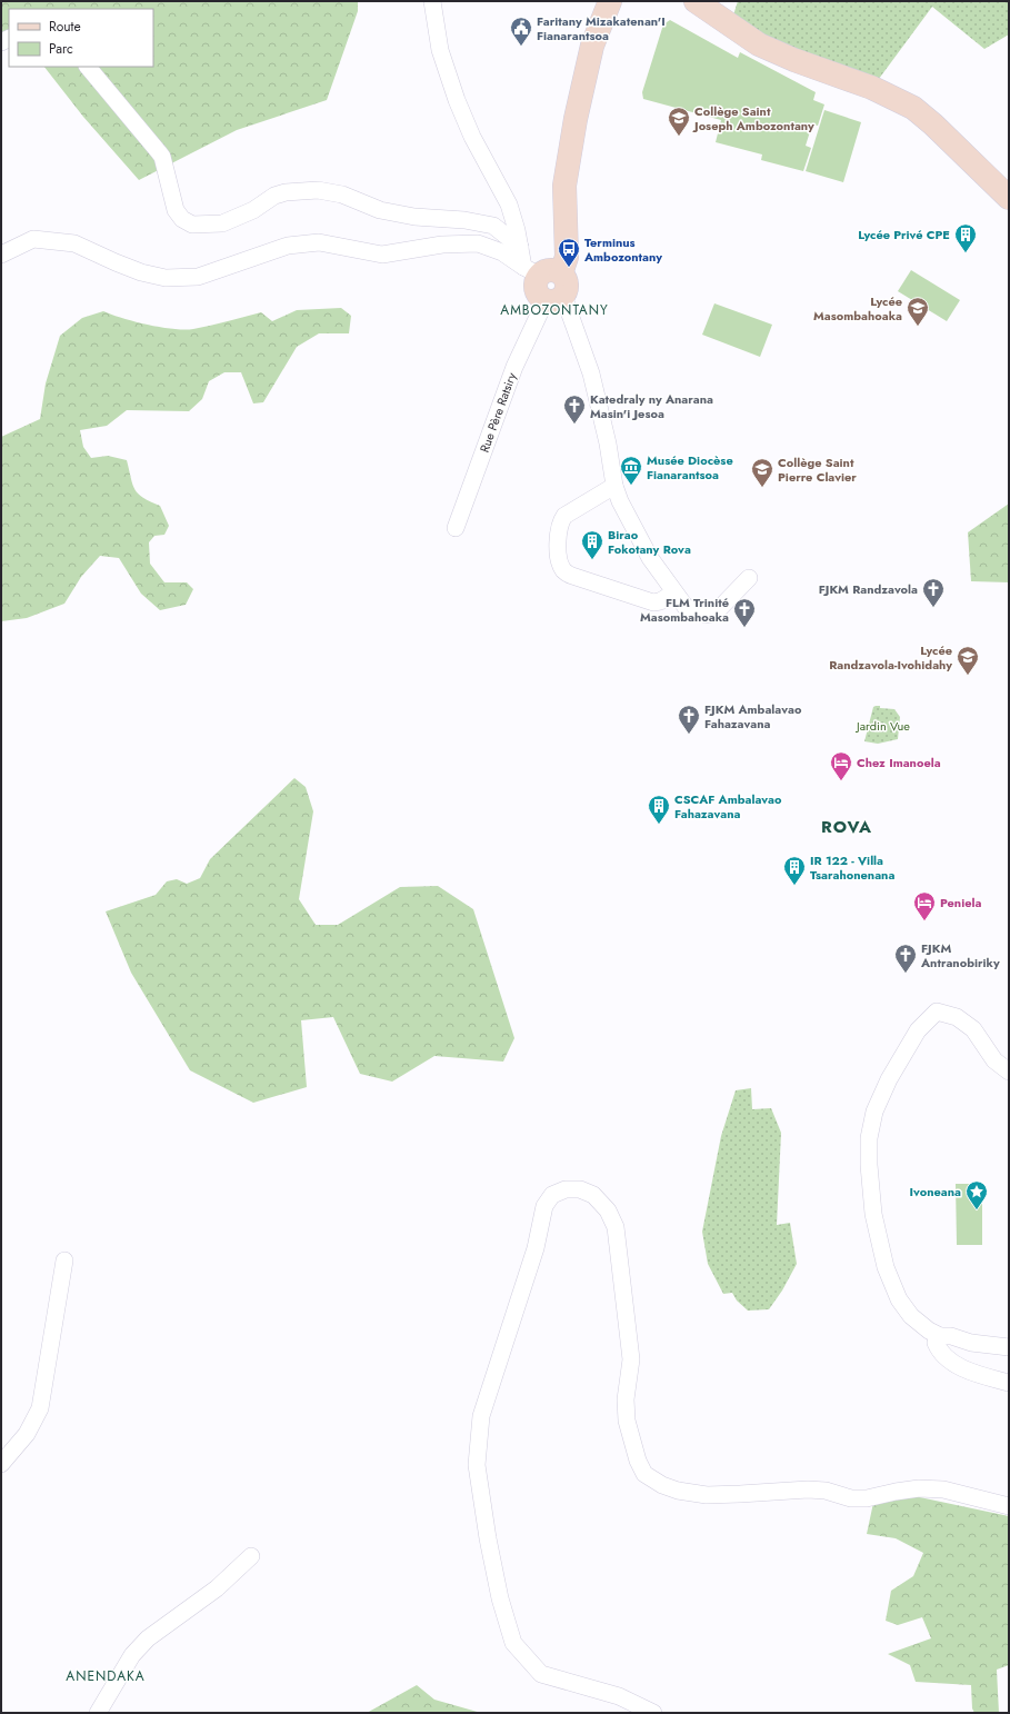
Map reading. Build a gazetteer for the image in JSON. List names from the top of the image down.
{
  "streets": {
    "street": ["Rue Père Ratsiry"]
  },
  "districts": ["AMBOZONTANY", "ROVA", "ANENDAKA"],
  "parks": ["Jardin Vue"],
  "places": {
    "public building": ["Faritany Mizakatenan'I Fianarantsoa"],
    "school or university": [
      "Collège Saint Joseph Ambozontany",
      "Lycée Masombahoaka",
      "Collège Saint Pierre Clavier",
      "Lycée Randzavola-Ivohidahy"
    ],
    "building": [
      "Lycée Privé CPE",
      "Birao Fokotany Rova",
      "CSCAF Ambalavao Fahazavana",
      "IR 122 - Villa Tsarahonenana"
    ],
    "bus stop": ["Terminus Ambozontany"],
    "church": [
      "Katedraly ny Anarana Masin'i Jesoa",
      "FJKM Randzavola",
      "FLM Trinité Masombahoaka",
      "FJKM Ambalavao Fahazavana",
      "FJKM Antranobiriky"
    ],
    "museum": ["Musée Diocèse Fianarantsoa"],
    "hotel": ["Chez Imanoela", "Peniela"],
    "place": ["Ivoneana"]
  },
  "legend": ["Route", "Parc"]
}
